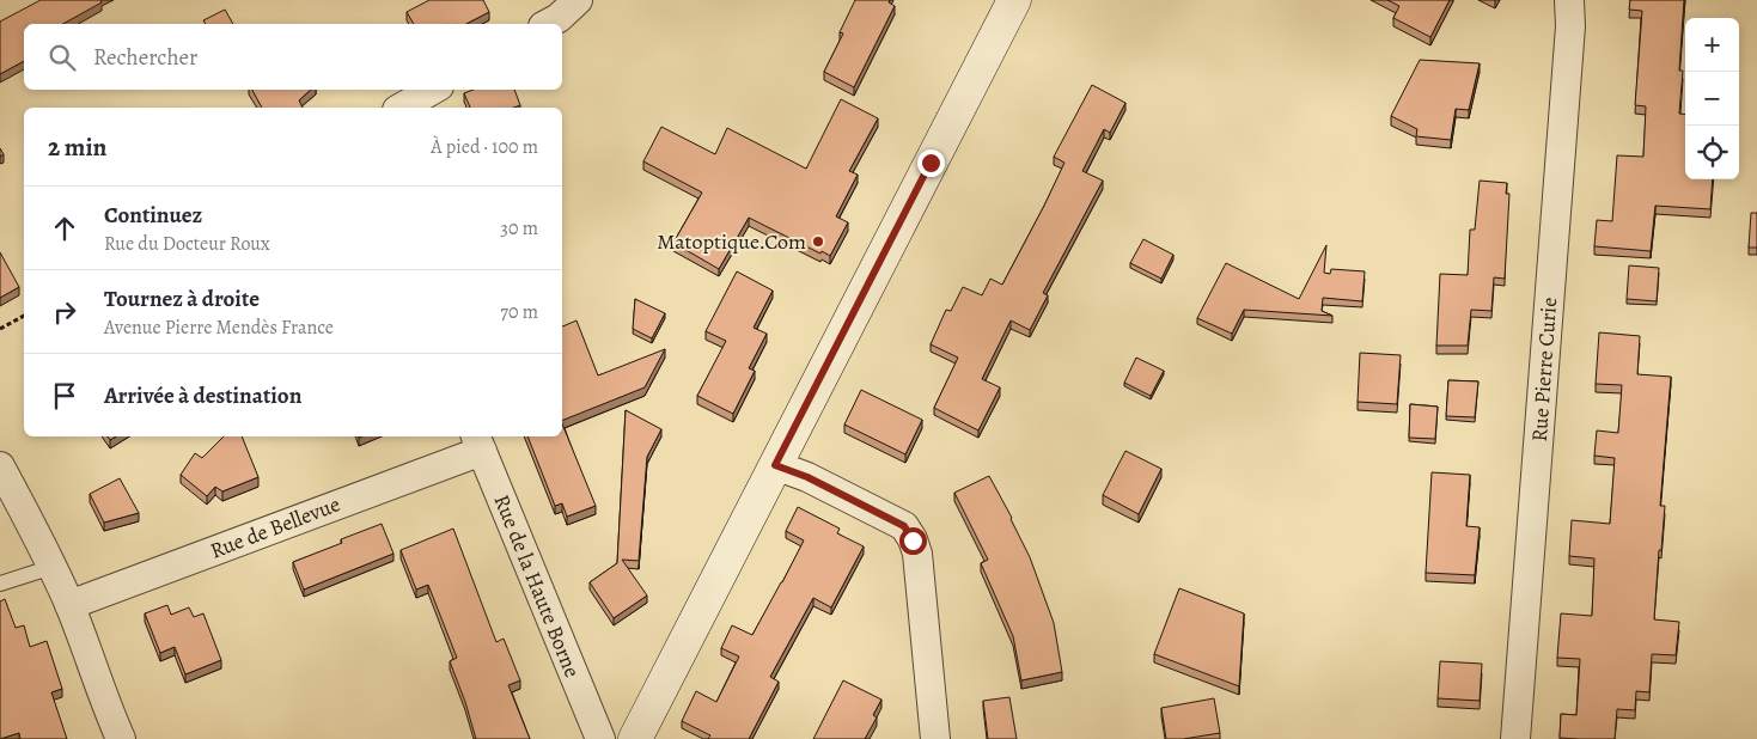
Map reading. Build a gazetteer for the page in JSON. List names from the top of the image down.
{
  "streets": {
    "street": ["Rue Pierre Curie", "Rue de Bellevue", "Rue de la Haute Borne"]
  },
  "crossings": [
    ["Rue de Bellevue", "Rue de la Haute Borne"]
  ],
  "places": ["Matoptique.Com"],
  "page": {
    "map_buttons": ["+", "−"],
    "search": "Rechercher",
    "heading": ["2 min", "À pied · 100 m"],
    "list": [
      ["Continuez", "Rue du Docteur Roux", "30 m"],
      ["Tournez à droite", "Avenue Pierre Mendès France", "70 m"],
      "Arrivée à destination"
    ]
  }
}
